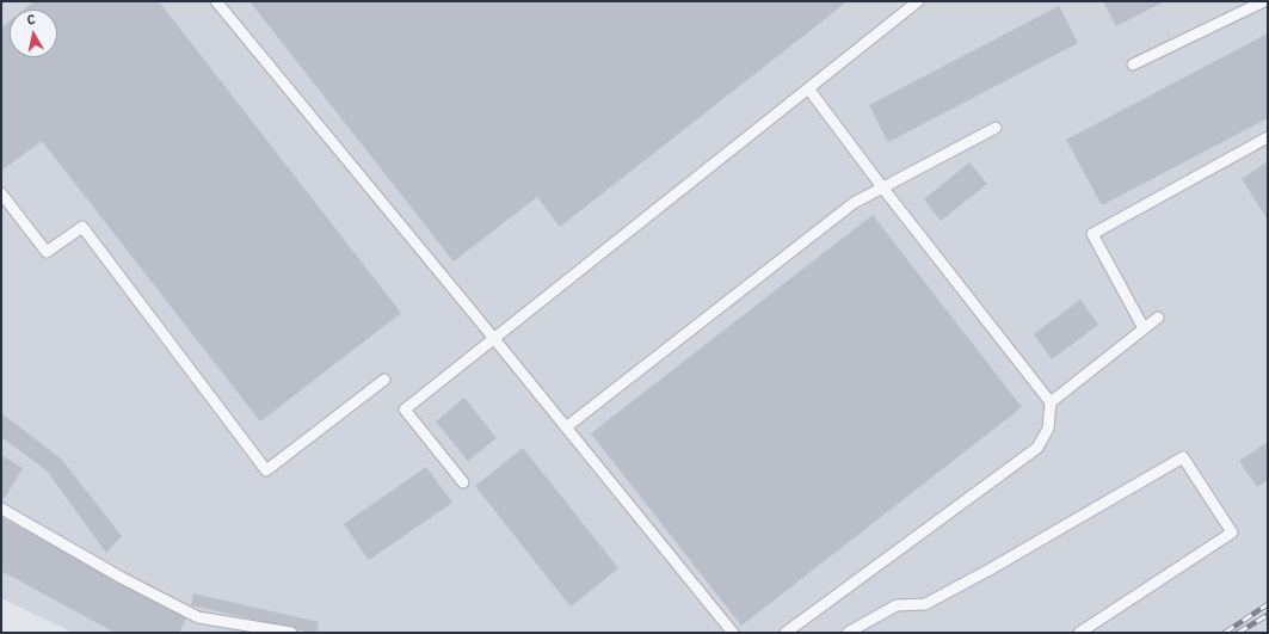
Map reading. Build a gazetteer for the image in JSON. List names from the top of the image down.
{
  "north": "top"
}
